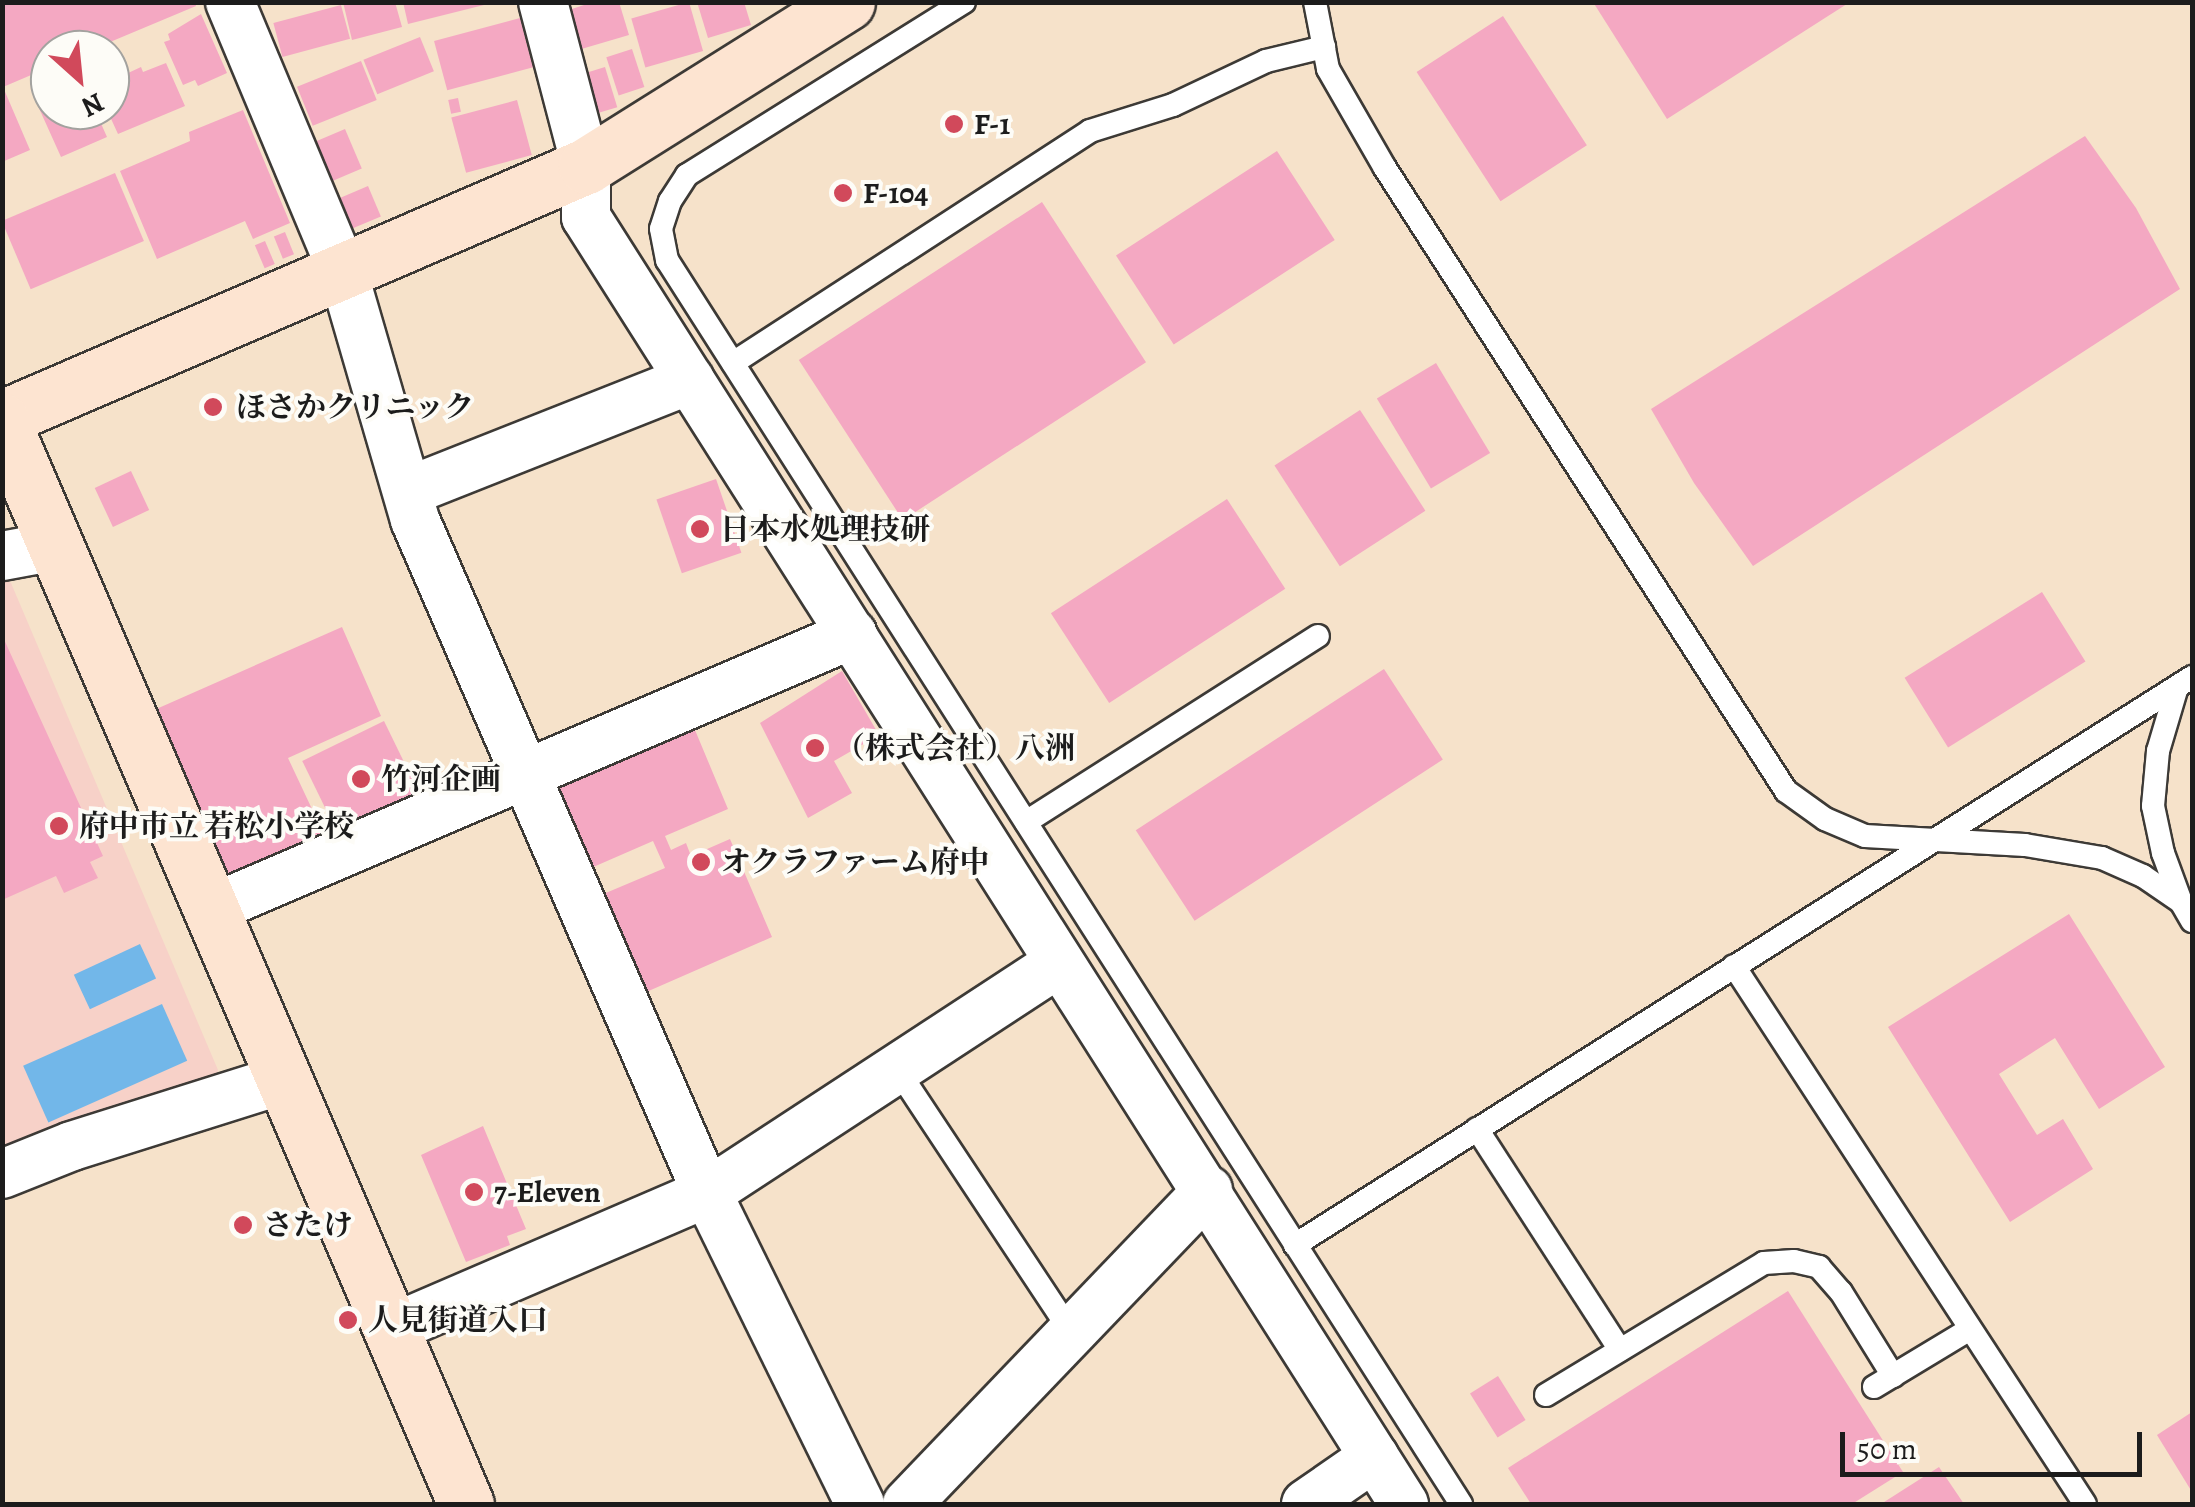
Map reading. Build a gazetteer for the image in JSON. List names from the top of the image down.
{
  "places": [
    "F-1",
    "F-104",
    "ほさかクリニック",
    "日本水処理技研",
    "（株式会社）八洲",
    "竹河企画",
    "府中市立 若松小学校",
    "オクラファーム府中",
    "7-Eleven",
    "さたけ",
    "人見街道入口"
  ],
  "scale_bar": "50 m",
  "north": "bottom right"
}
